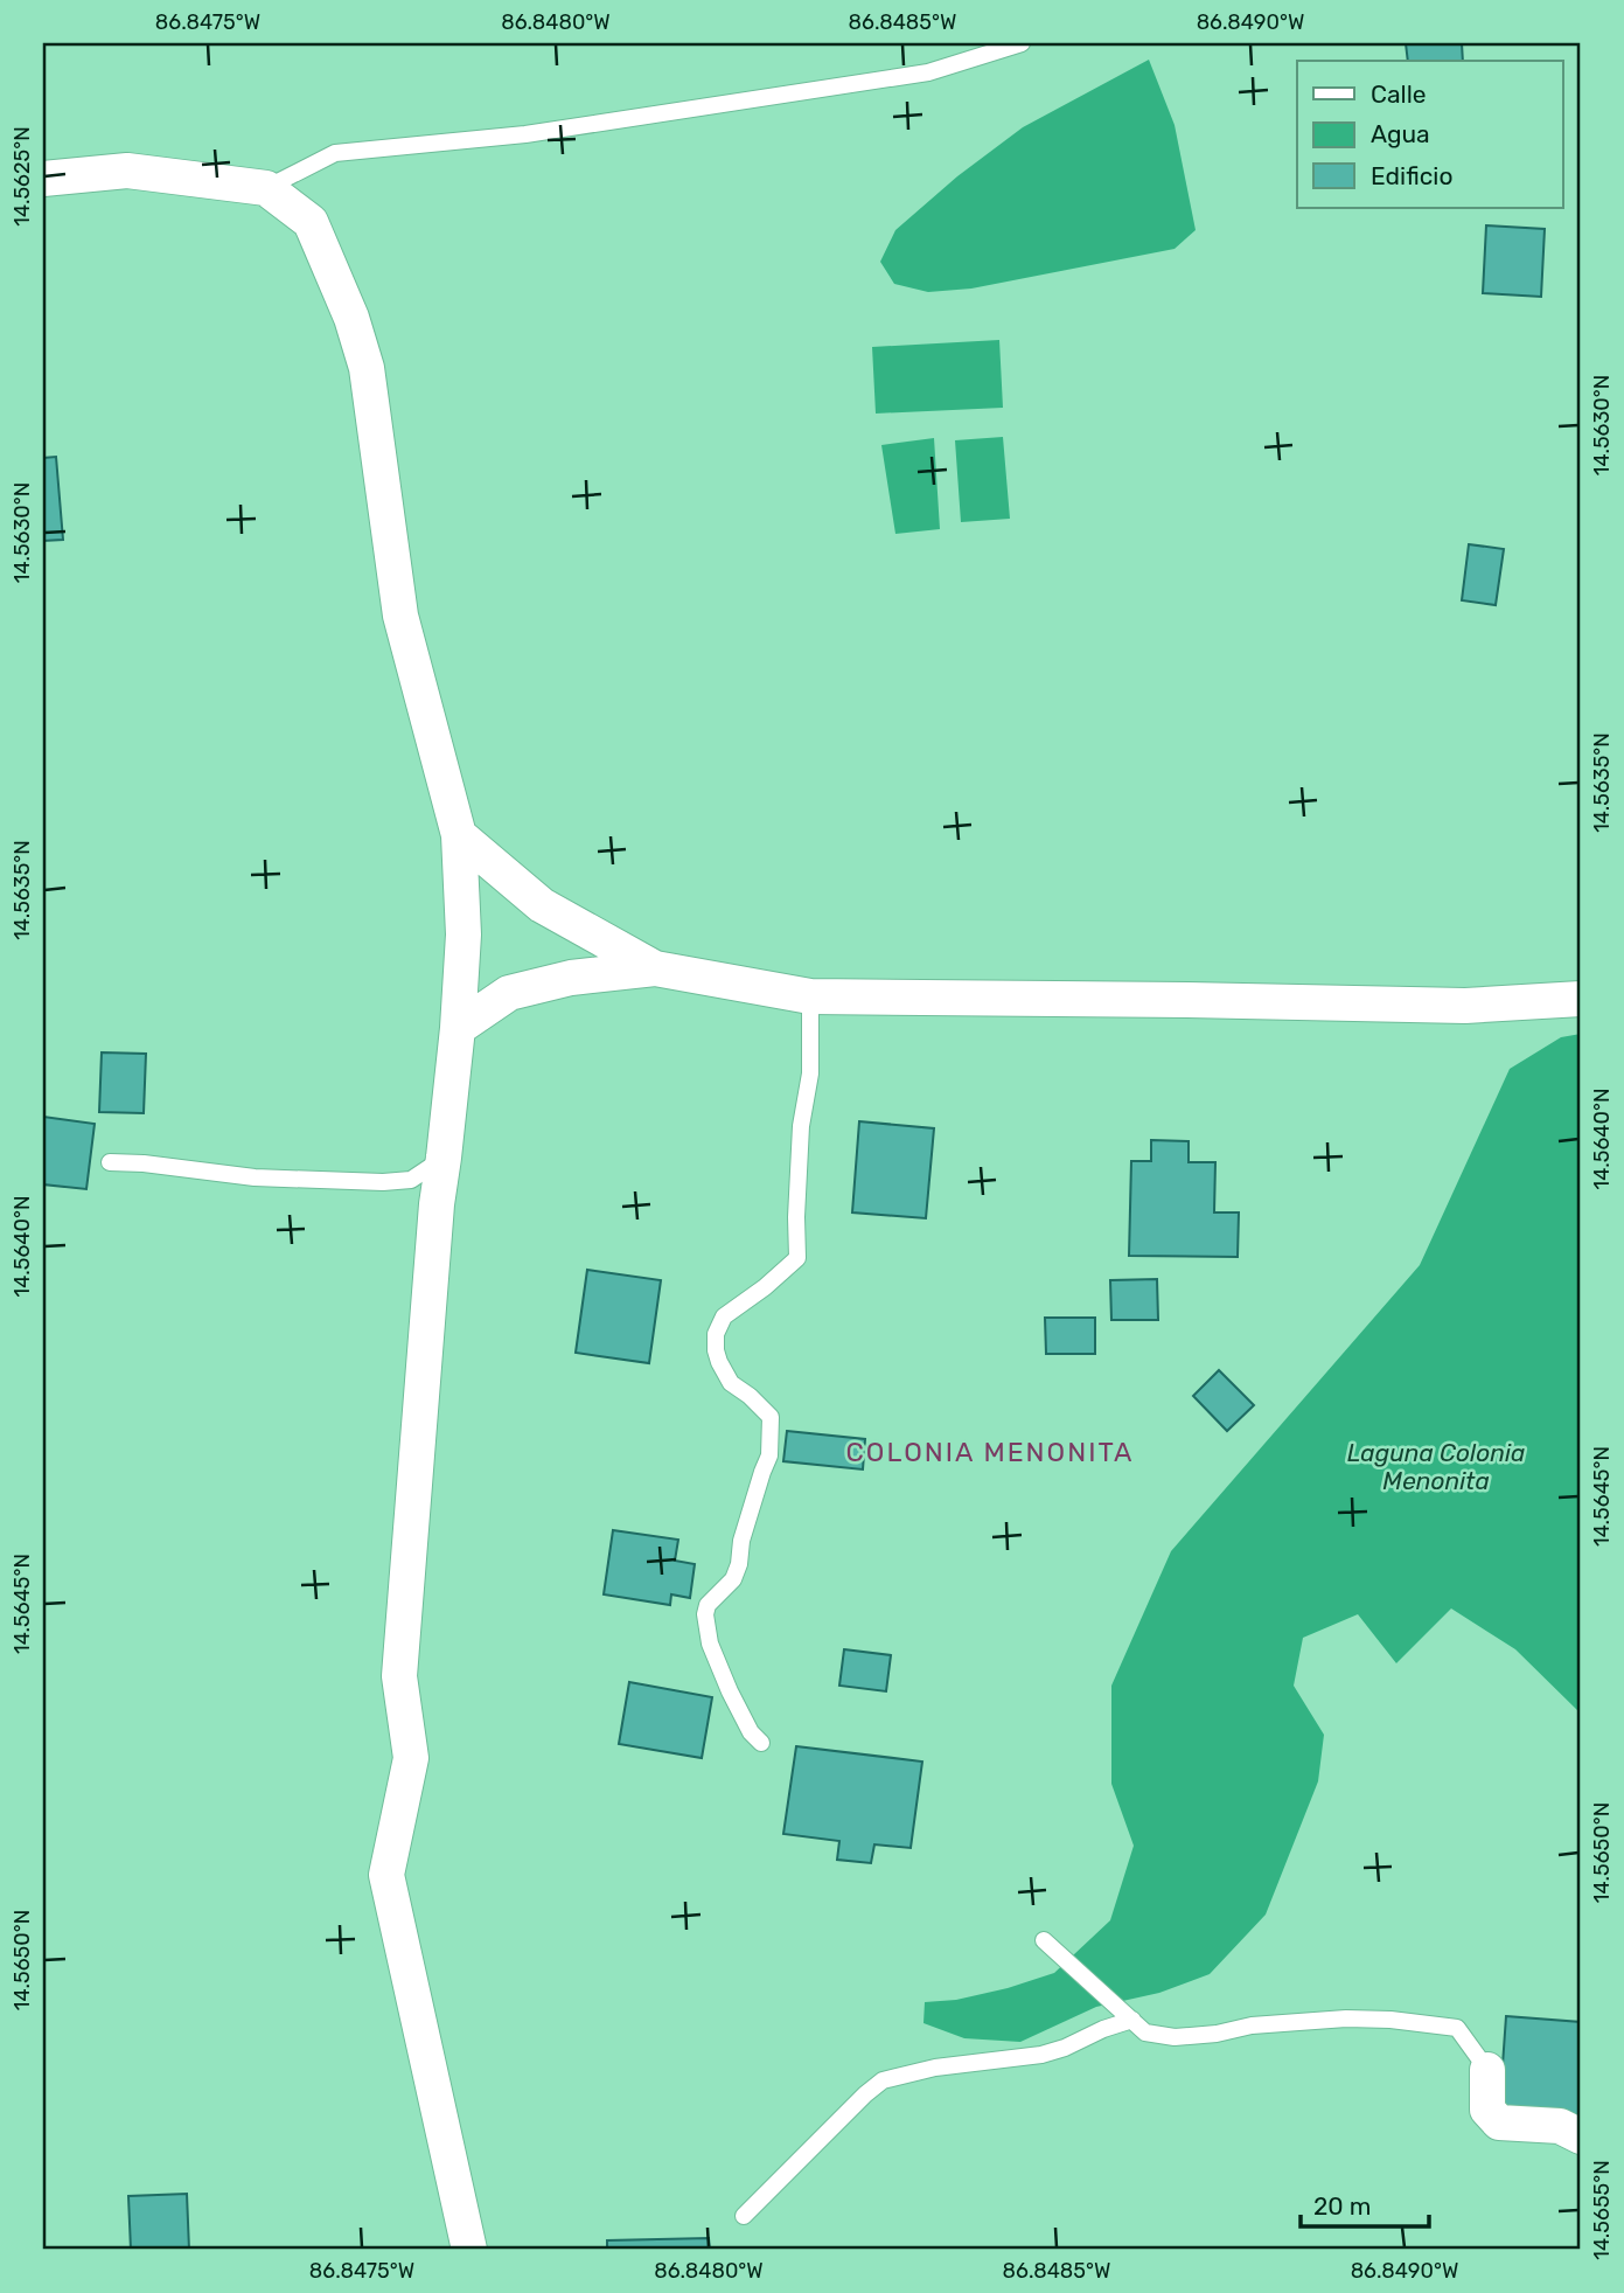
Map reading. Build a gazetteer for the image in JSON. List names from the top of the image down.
{
  "districts": ["COLONIA MENONITA"],
  "water": ["Laguna Colonia Menonita"],
  "legend": ["Calle", "Agua", "Edificio"],
  "scale_bar": "20 m",
  "coordinates": [
    "86.8475°W",
    "86.8480°W",
    "86.8485°W",
    "86.8490°W",
    "14.5625°N",
    "14.5630°N",
    "14.5635°N",
    "14.5640°N",
    "14.5645°N",
    "14.5650°N",
    "14.5655°N"
  ]
}
